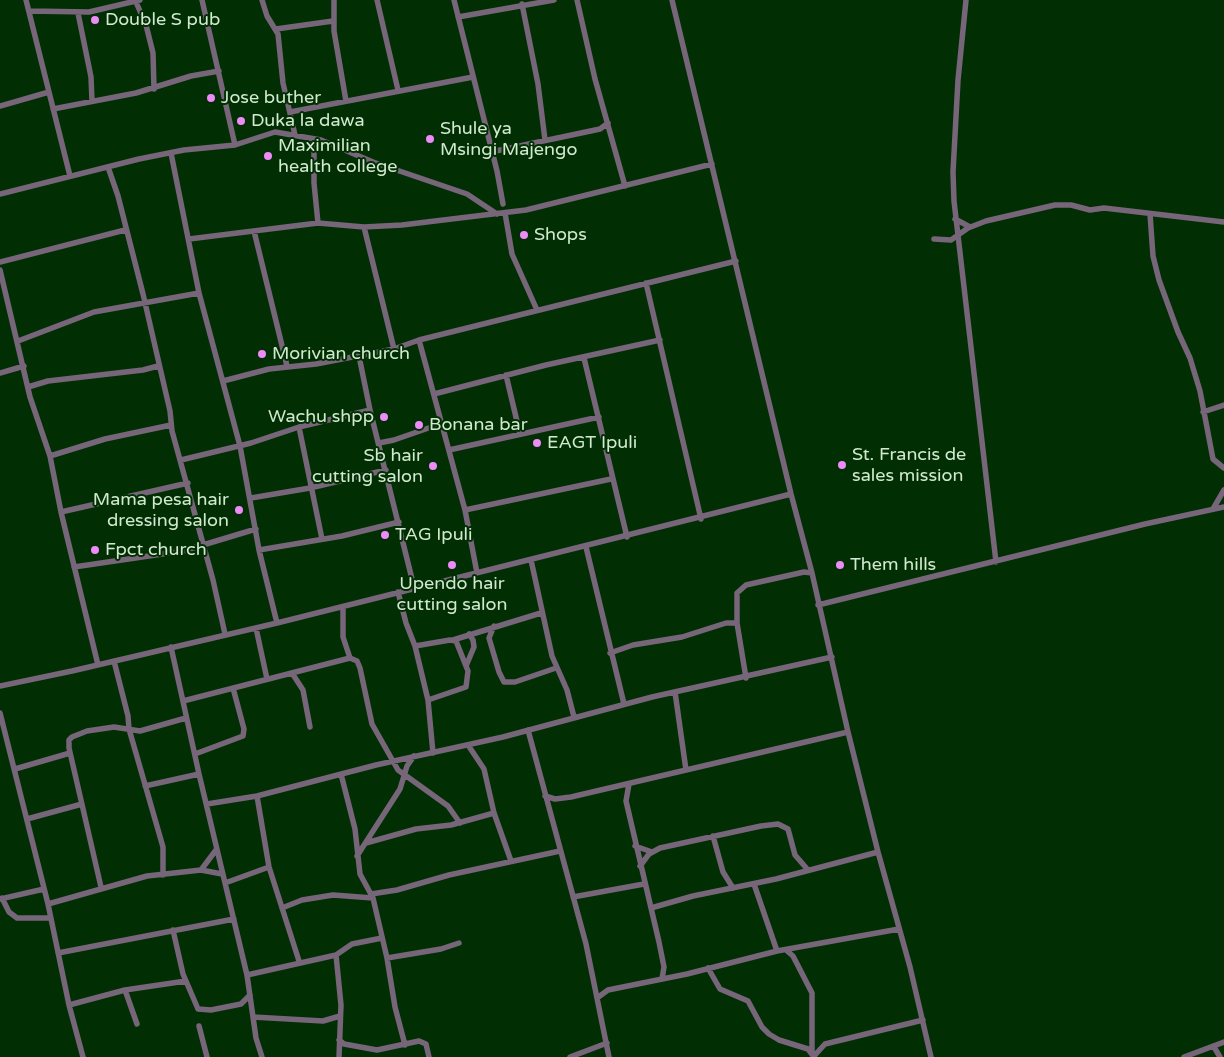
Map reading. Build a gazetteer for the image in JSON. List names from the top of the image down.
{
  "places": [
    "Double S pub",
    "Jose buther",
    "Duka la dawa",
    "Shule ya Msingi Majengo",
    "Maximilian health college",
    "Shops",
    "Morivian church",
    "Wachu shpp",
    "Bonana bar",
    "EAGT Ipuli",
    "St. Francis de sales mission",
    "Sb hair cutting salon",
    "Mama pesa hair dressing salon",
    "TAG Ipuli",
    "Fpct church",
    "Upendo hair cutting salon",
    "Them hills"
  ]
}
